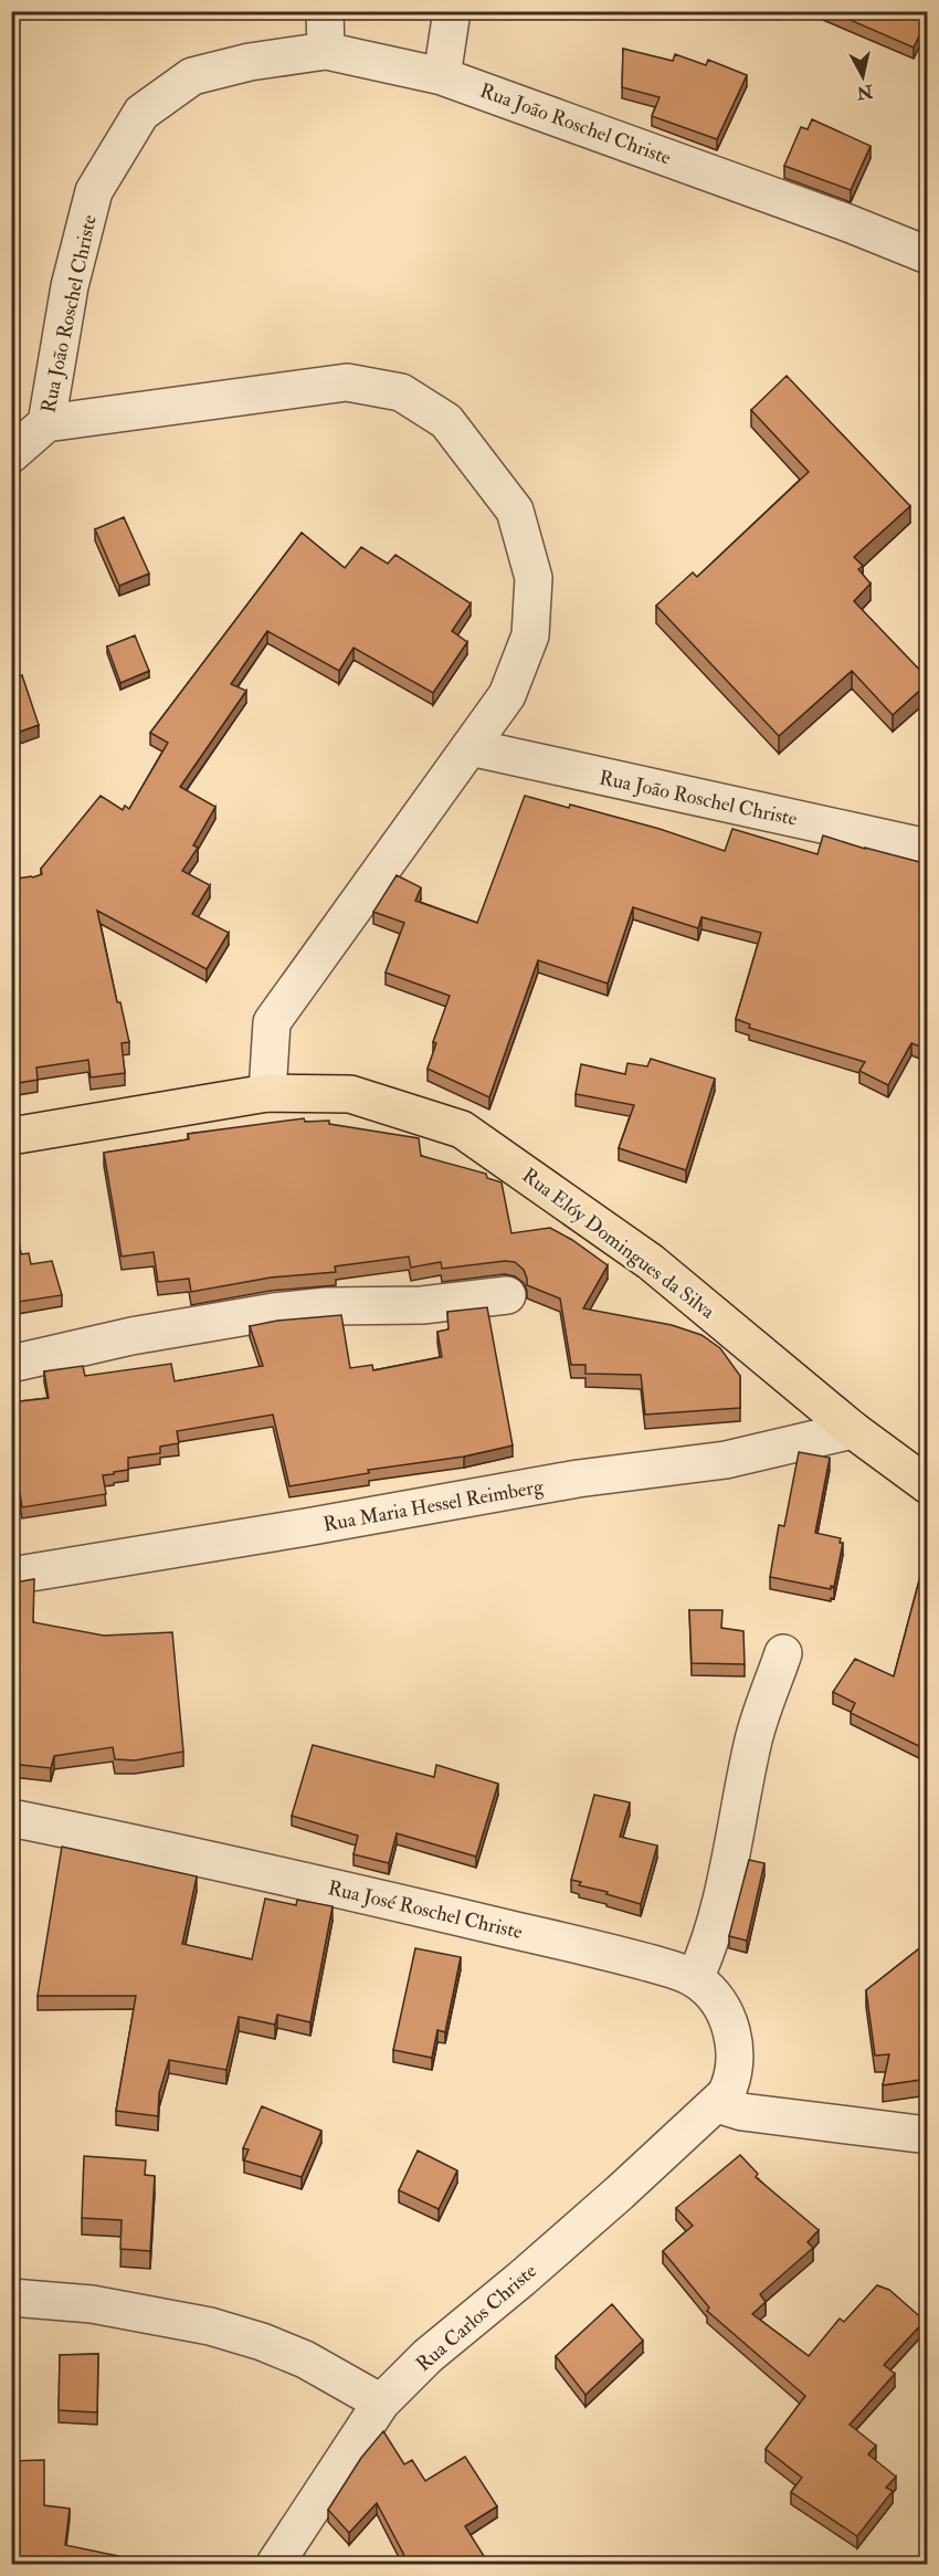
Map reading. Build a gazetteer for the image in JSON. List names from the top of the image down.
{
  "streets": {
    "main road": ["Rua Elóy Domingues da Silva"],
    "street": [
      "Rua João Roschel Christe",
      "Rua Maria Hessel Reimberg",
      "Rua José Roschel Christe",
      "Rua Carlos Christe"
    ]
  },
  "crossings": [
    ["Rua João Roschel Christe", "Rua Elóy Domingues da Silva"],
    ["Rua Elóy Domingues da Silva", "Rua Maria Hessel Reimberg"],
    ["Rua José Roschel Christe", "Rua Carlos Christe"]
  ],
  "north": "bottom"
}
